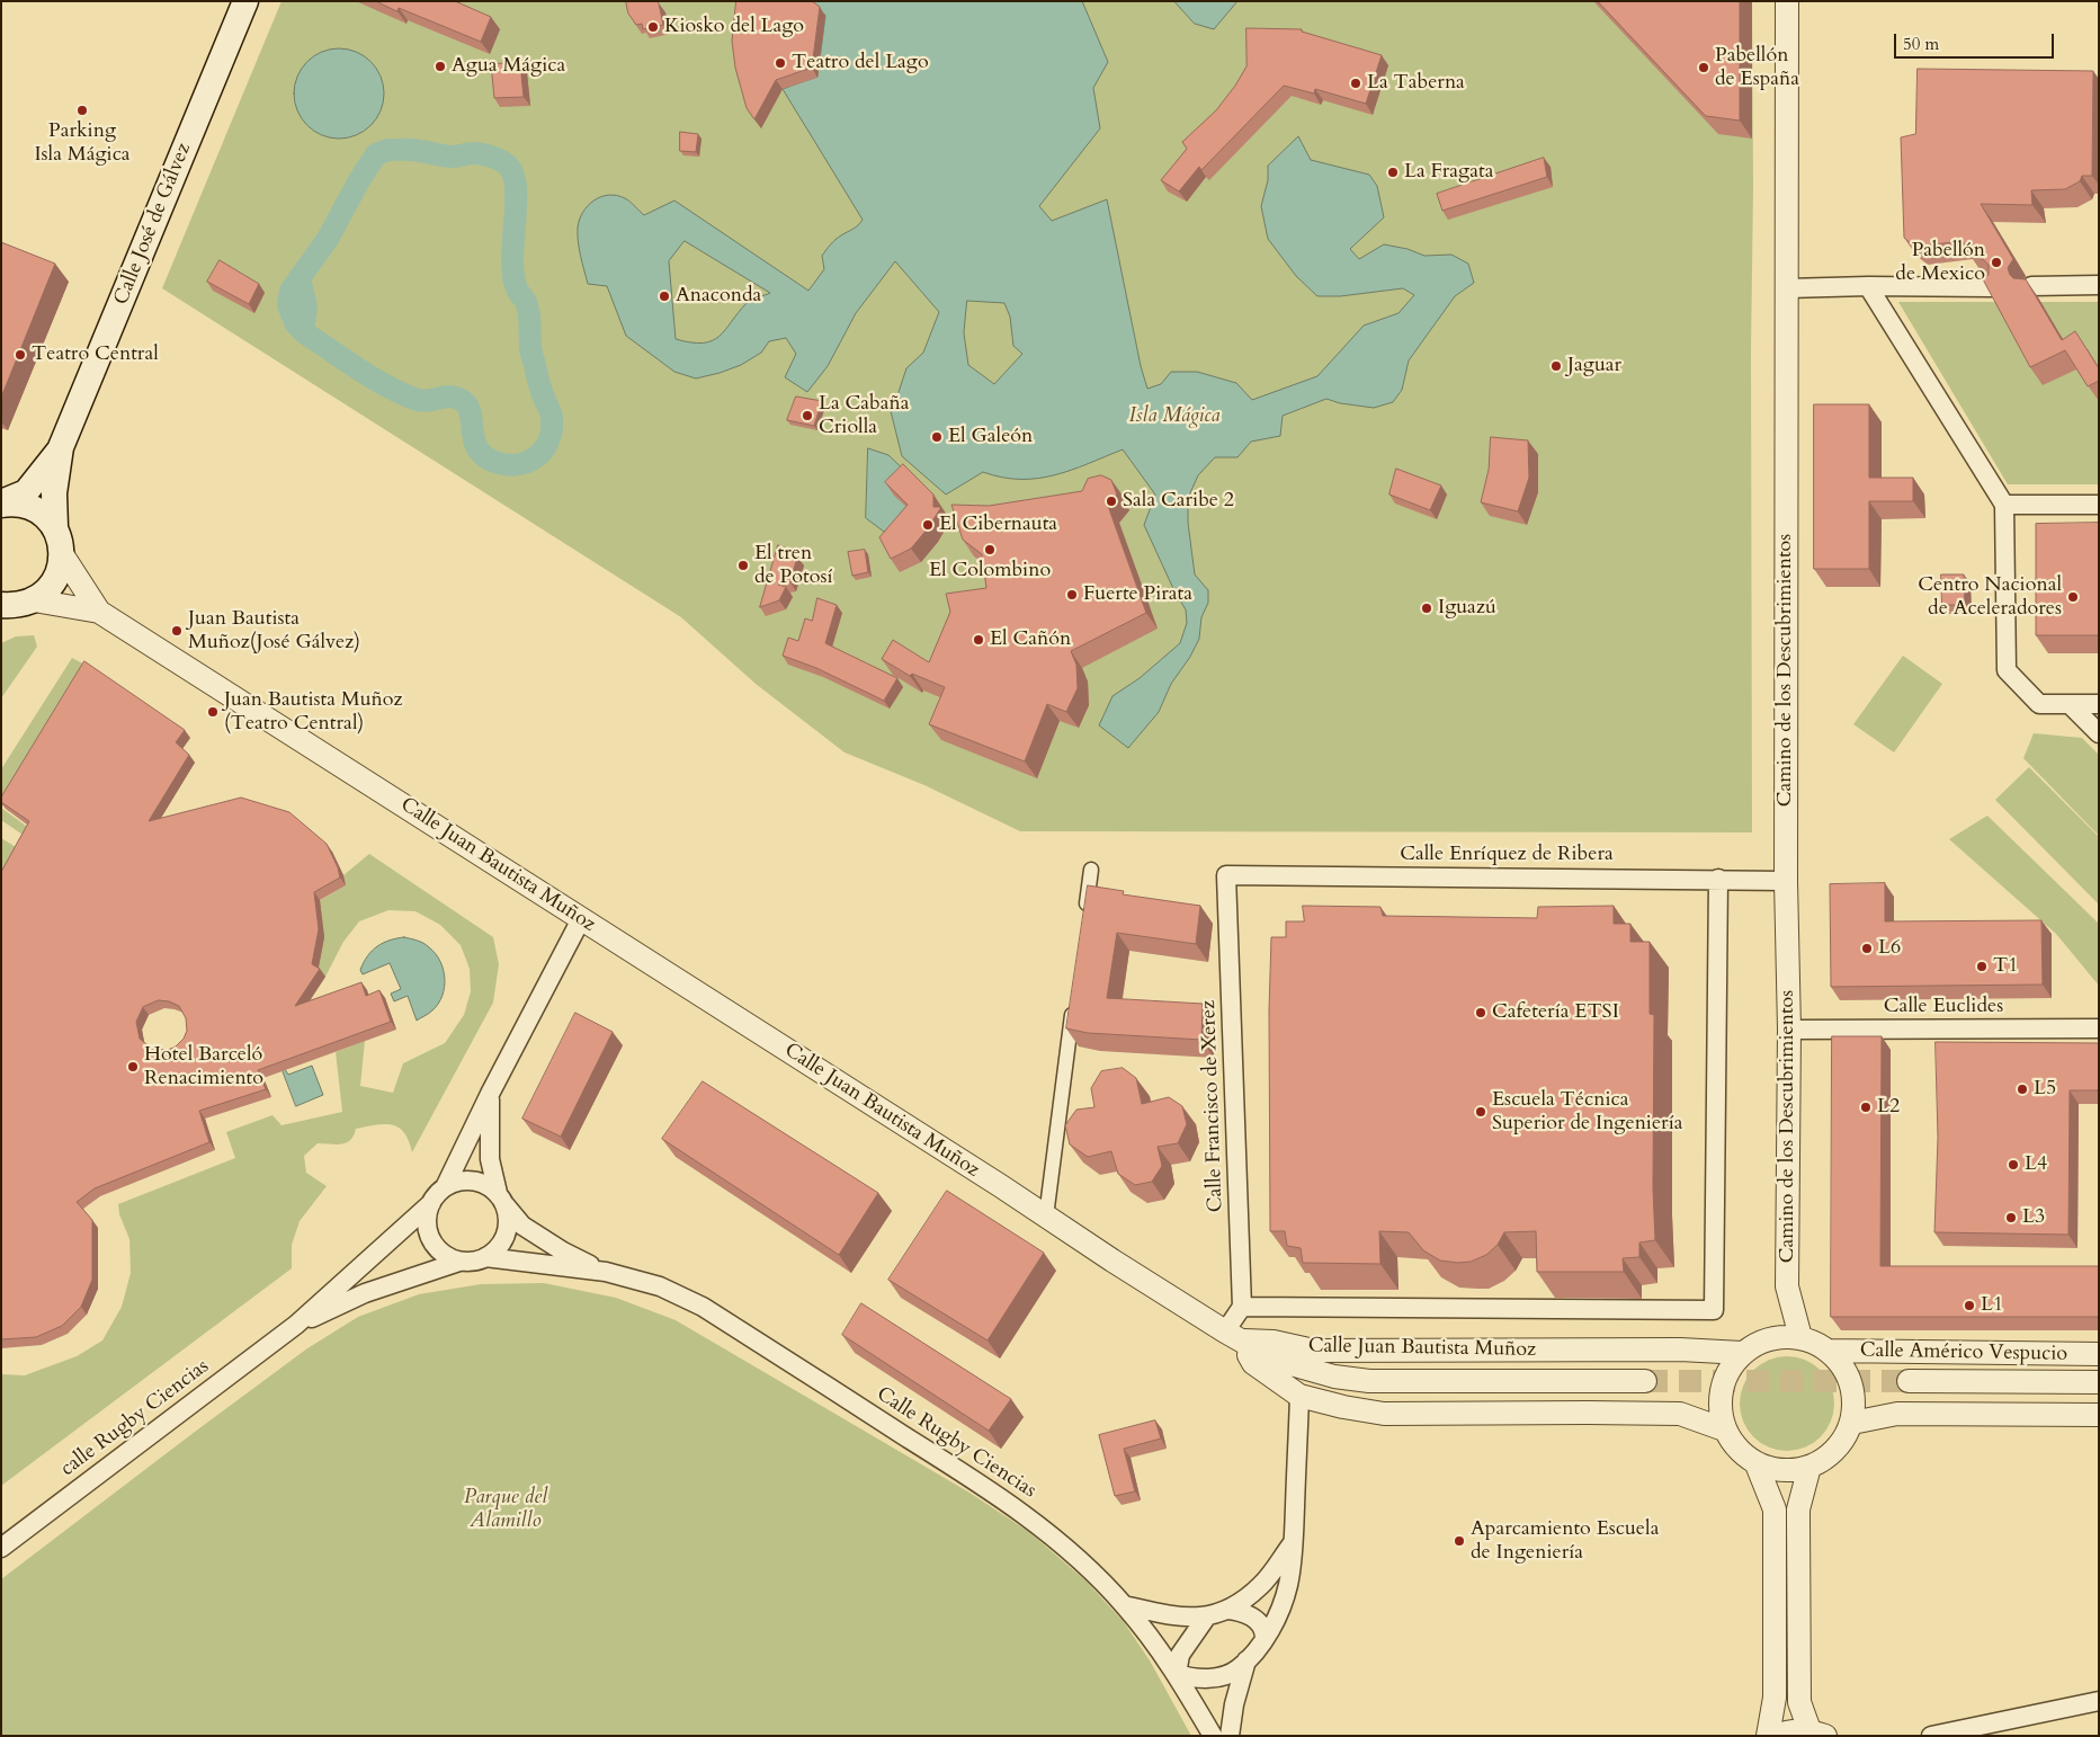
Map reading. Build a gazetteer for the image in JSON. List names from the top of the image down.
{
  "streets": {
    "main road": ["Calle José de Gálvez"],
    "street": [
      "Camino de los Descubrimientos",
      "Calle Enríquez de Ribera",
      "Calle Juan Bautista Muñoz",
      "Calle Euclides",
      "Calle Francisco de Xerez",
      "Calle Américo Vespucio",
      "calle Rugby Ciencias",
      "Calle Rugby Ciencias"
    ]
  },
  "crossings": [
    ["Calle José de Gálvez", "Calle Juan Bautista Muñoz"],
    ["Camino de los Descubrimientos", "Calle Enríquez de Ribera"],
    ["Camino de los Descubrimientos", "Calle Juan Bautista Muñoz"],
    ["Camino de los Descubrimientos", "Calle Euclides"],
    ["Camino de los Descubrimientos", "Calle Américo Vespucio"],
    ["Calle Enríquez de Ribera", "Calle Francisco de Xerez"],
    ["Calle Juan Bautista Muñoz", "Calle Américo Vespucio"]
  ],
  "parks": ["Isla Mágica", "Parque del Alamillo"],
  "places": [
    "Kiosko del Lago",
    "Teatro del Lago",
    "Agua Mágica",
    "Pabellón de España",
    "La Taberna",
    "Parking Isla Mágica",
    "La Fragata",
    "Pabellón de Mexico",
    "Anaconda",
    "Teatro Central",
    "Jaguar",
    "La Cabaña Criolla",
    "El Galeón",
    "Sala Caribe 2",
    "El Cibernauta",
    "El Colombino",
    "El tren de Potosí",
    "Fuerte Pirata",
    "Centro Nacional de Aceleradores",
    "Iguazú",
    "Juan Bautista Muñoz(José Gálvez)",
    "El Cañón",
    "Juan Bautista Muñoz (Teatro Central)",
    "L6",
    "T1",
    "Cafetería ETSI",
    "Hotel Barceló Renacimiento",
    "L5",
    "L2",
    "Escuela Técnica Superior de Ingeniería",
    "L4",
    "L3",
    "L1",
    "Aparcamiento Escuela de Ingeniería"
  ],
  "scale_bar": "50 m"
}
